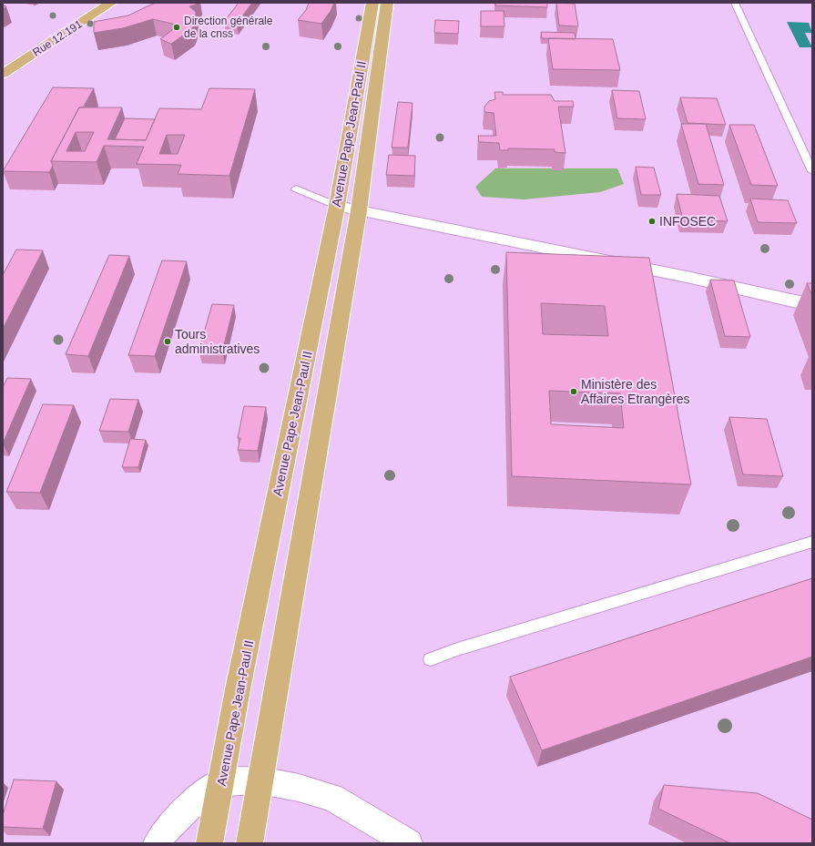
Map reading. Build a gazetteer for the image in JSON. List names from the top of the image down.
{
  "streets": {
    "main road": ["Rue 12.191", "Avenue Pape Jean-Paul II"]
  },
  "places": [
    "Direction générale de la cnss",
    "INFOSEC",
    "Tours administratives",
    "Ministère des Affaires Etrangères"
  ]
}
